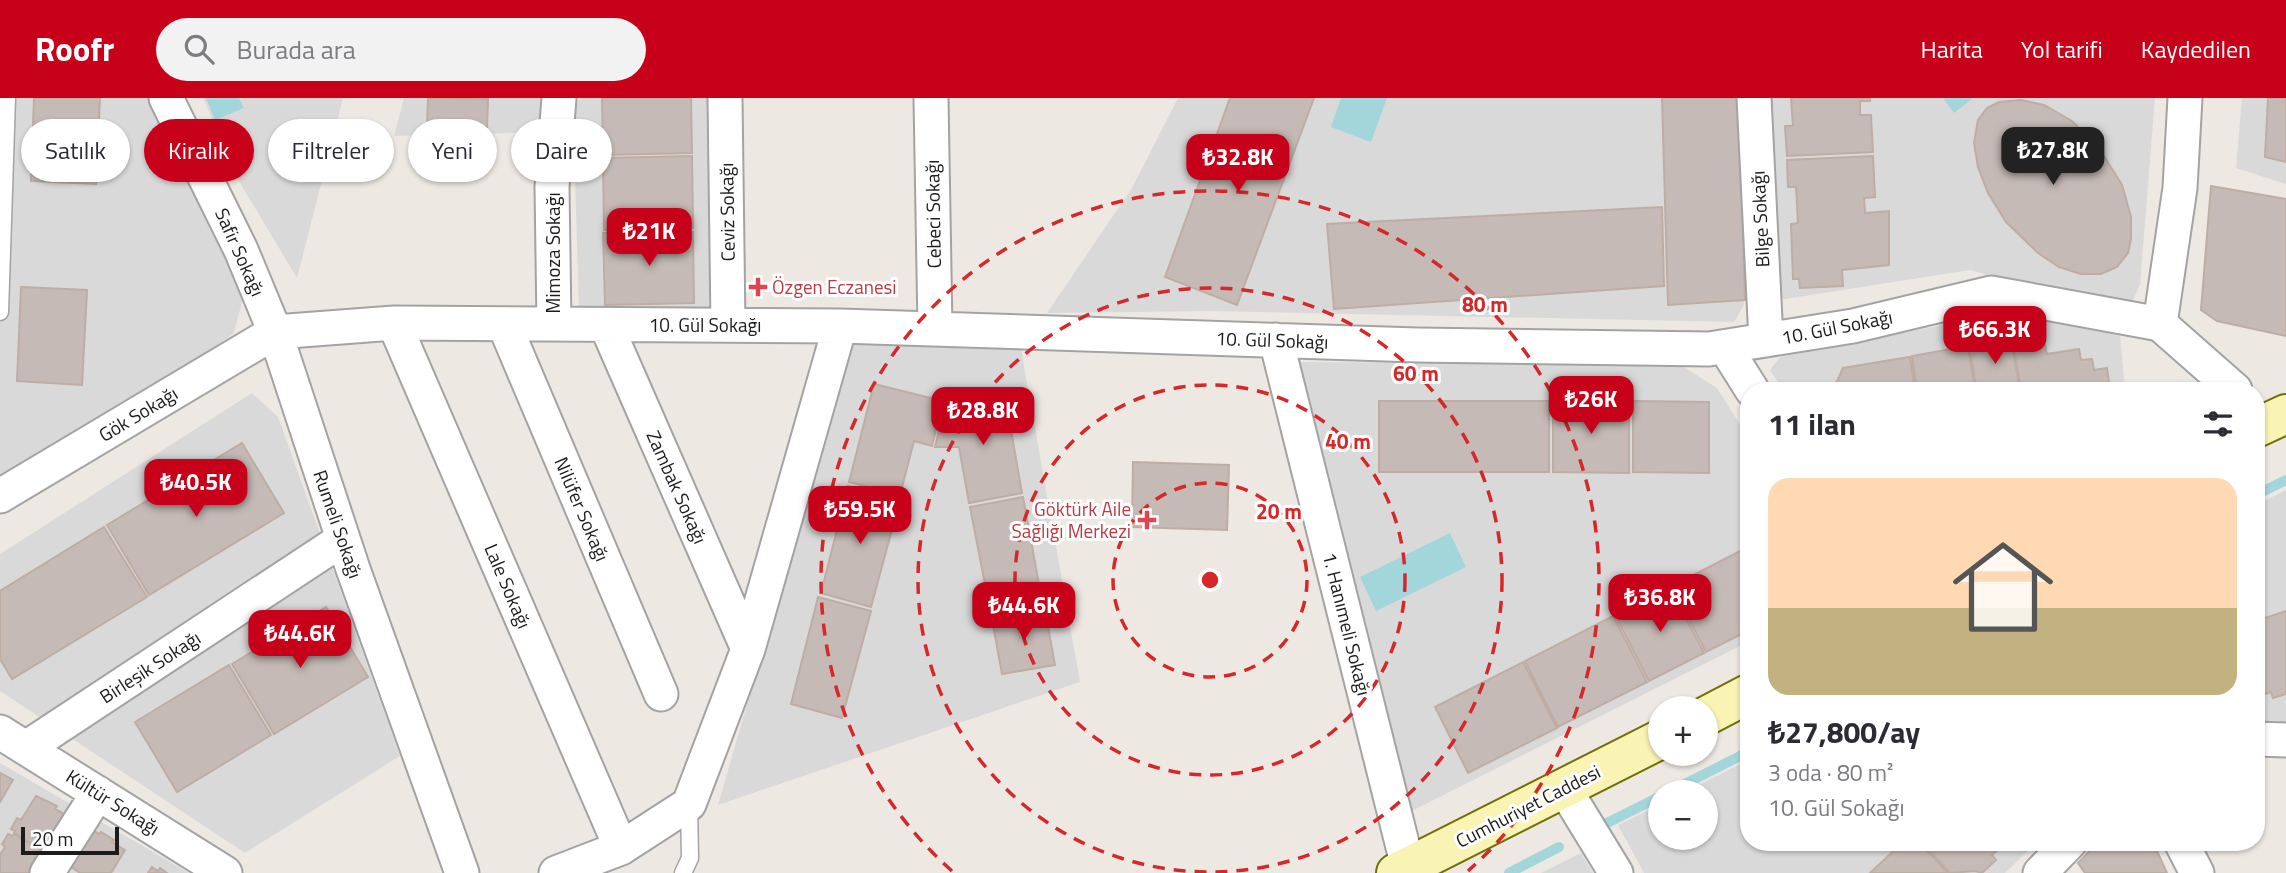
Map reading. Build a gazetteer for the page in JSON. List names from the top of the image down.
{
  "streets": {
    "main road": ["Cumhuriyet Caddesi"],
    "street": [
      "Ceviz Sokağı",
      "Cebeci Sokağı",
      "Bilge Sokağı",
      "Safir Sokağı",
      "Mimoza Sokağı",
      "10. Gül Sokağı",
      "Gök Sokağı",
      "Zambak Sokağı",
      "Nilüfer Sokağı",
      "Rumeli Sokağı",
      "Lale Sokağı",
      "1. Hanımeli Sokağı",
      "Birleşik Sokağı",
      "Kültür Sokağı"
    ]
  },
  "crossings": [
    ["Ceviz Sokağı", "10. Gül Sokağı"],
    ["Cebeci Sokağı", "10. Gül Sokağı"],
    ["Bilge Sokağı", "10. Gül Sokağı"],
    ["Safir Sokağı", "10. Gül Sokağı"],
    ["Safir Sokağı", "Gök Sokağı"],
    ["Safir Sokağı", "Rumeli Sokağı"],
    ["Mimoza Sokağı", "10. Gül Sokağı"],
    ["10. Gül Sokağı", "Gök Sokağı"],
    ["10. Gül Sokağı", "Zambak Sokağı"],
    ["10. Gül Sokağı", "Nilüfer Sokağı"],
    ["10. Gül Sokağı", "Rumeli Sokağı"],
    ["10. Gül Sokağı", "Lale Sokağı"],
    ["10. Gül Sokağı", "1. Hanımeli Sokağı"],
    ["Gök Sokağı", "Rumeli Sokağı"],
    ["Rumeli Sokağı", "Birleşik Sokağı"],
    ["1. Hanımeli Sokağı", "Cumhuriyet Caddesi"],
    ["Birleşik Sokağı", "Kültür Sokağı"]
  ],
  "places": {
    "health": ["Özgen Eczanesi", "Göktürk Aile Sağlığı Merkezi"]
  },
  "scale_bar": "20 m",
  "page": {
    "header": "Roofr",
    "search": "Burada ara",
    "nav": ["Harita", "Yol tarifi", "Kaydedilen"],
    "chip": [
      "Satılık",
      "Kiralık",
      "Filtreler",
      "Yeni",
      "Daire"
    ],
    "price": [
      "₺27.8K",
      "₺32.8K",
      "₺21K",
      "₺66.3K",
      "₺26K",
      "₺28.8K",
      "₺40.5K",
      "₺59.5K",
      "₺36.8K",
      "₺44.6K",
      "₺44.6K"
    ],
    "heading": "11 ilan",
    "list": [
      {
        "name": "₺27,800/ay",
        "note": "3 oda · 80 m² · 10. Gül Sokağı"
      }
    ],
    "map_buttons": ["+", "−"],
    "scale": "20 m"
  },
  "rings": [
    "80 m",
    "60 m",
    "40 m",
    "20 m"
  ]
}
